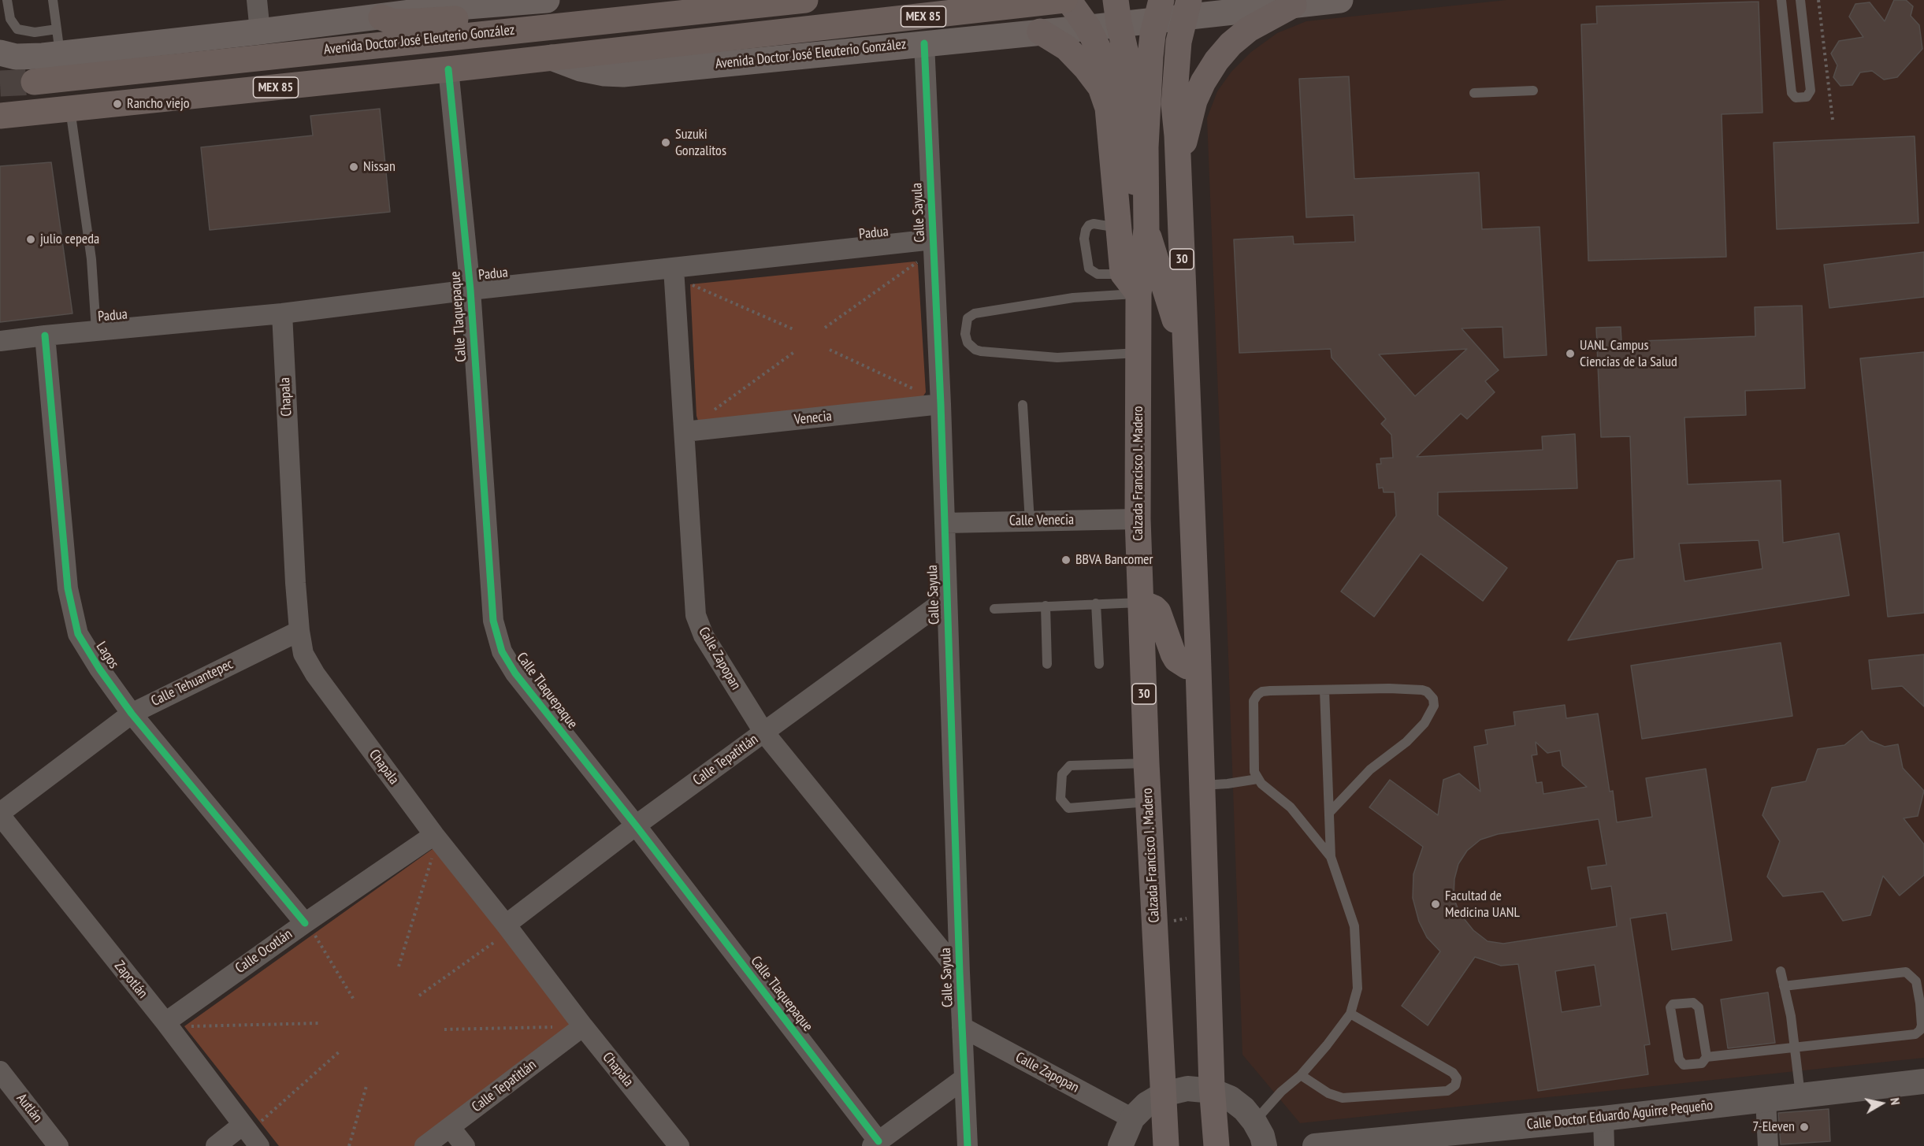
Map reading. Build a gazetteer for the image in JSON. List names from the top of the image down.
{
  "streets": {
    "highway": ["MEX 85", "Avenida Doctor José Eleuterio González"],
    "main road": ["30", "Calzada Francisco I. Madero"],
    "street": [
      "Calle Sayula",
      "Padua",
      "Calle Tlaquepaque",
      "Chapala",
      "Venecia",
      "Calle Venecia",
      "Lagos",
      "Calle Zapopan",
      "Calle Tehuantepec",
      "Calle Tepatitlán",
      "Calle Ocotlán",
      "Zapotlán",
      "Autlán",
      "Calle Doctor Eduardo Aguirre Pequeño"
    ]
  },
  "crossings": [
    ["Avenida Doctor José Eleuterio González", "Calle Sayula"],
    ["Avenida Doctor José Eleuterio González", "30"],
    ["Avenida Doctor José Eleuterio González", "Calle Tlaquepaque"],
    ["Avenida Doctor José Eleuterio González", "Calzada Francisco I. Madero"],
    ["Calle Sayula", "Padua"],
    ["Calle Sayula", "Venecia"],
    ["Calle Sayula", "Calle Venecia"],
    ["Calle Sayula", "Calle Zapopan"],
    ["Calle Sayula", "Calle Tepatitlán"],
    ["Padua", "Calle Tlaquepaque"],
    ["Padua", "Chapala"],
    ["Padua", "Lagos"],
    ["Padua", "Calle Zapopan"],
    ["Calle Tlaquepaque", "Calle Tepatitlán"],
    ["Chapala", "Calle Tehuantepec"],
    ["Chapala", "Calle Tepatitlán"],
    ["Chapala", "Calle Ocotlán"],
    ["Venecia", "Calle Zapopan"],
    ["Calzada Francisco I. Madero", "Calle Venecia"],
    ["Lagos", "Calle Tehuantepec"],
    ["Lagos", "Calle Ocotlán"],
    ["Calle Zapopan", "Calle Tepatitlán"],
    ["Calle Tehuantepec", "Zapotlán"],
    ["Calle Ocotlán", "Zapotlán"]
  ],
  "places": [
    "Rancho viejo",
    "Suzuki Gonzalitos",
    "Nissan",
    "julio cepeda",
    "UANL Campus Ciencias de la Salud",
    "BBVA Bancomer",
    "Facultad de Medicina UANL",
    "7-Eleven"
  ],
  "north": "right"
}
